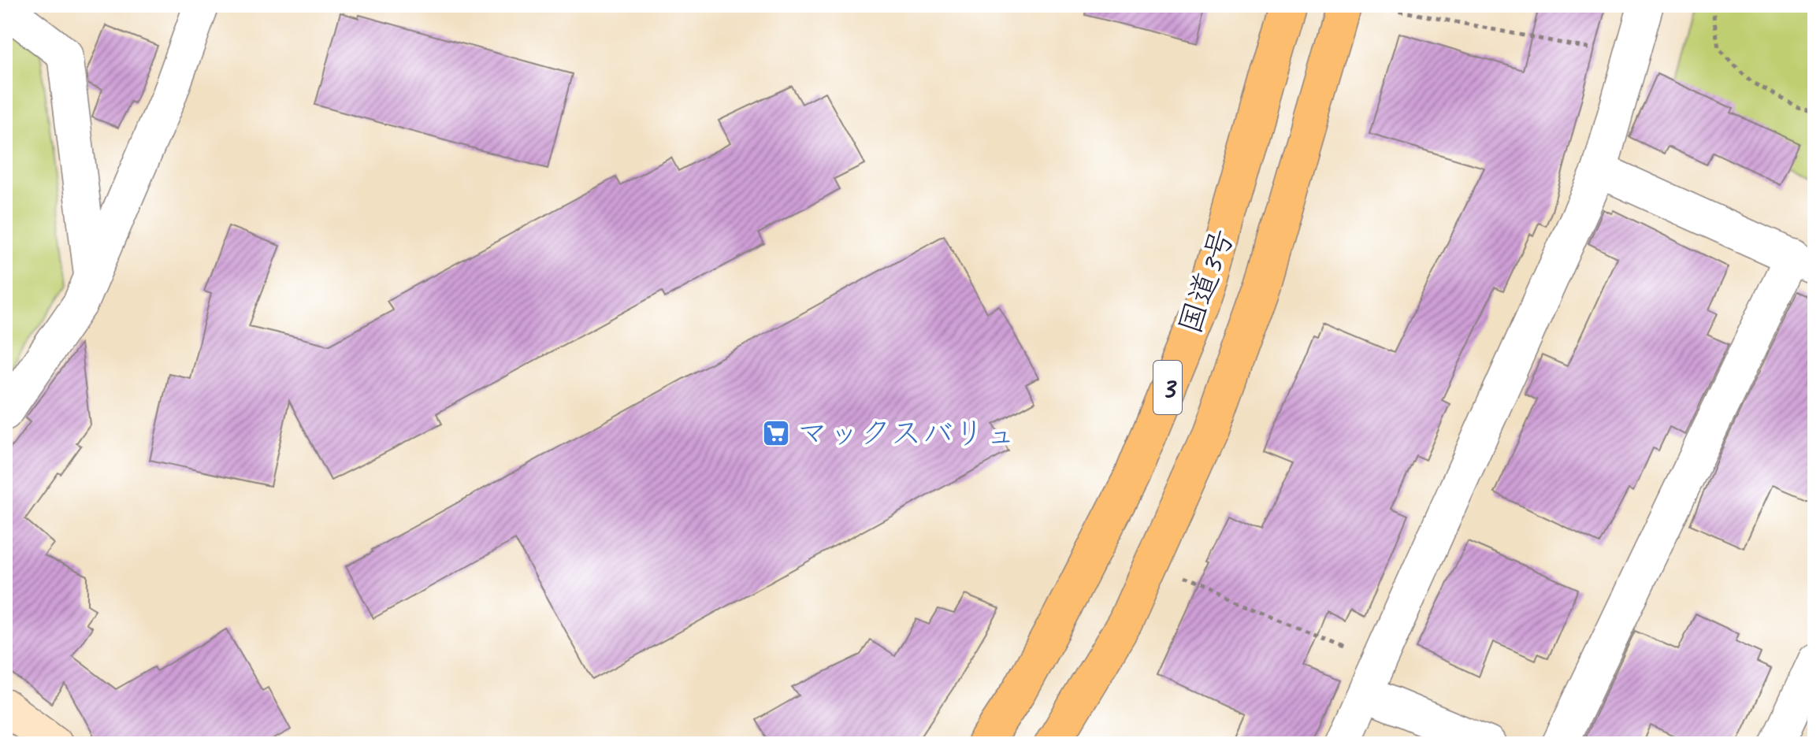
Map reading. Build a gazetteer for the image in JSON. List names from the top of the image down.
{
  "streets": {
    "highway": ["国道3号", "3"]
  },
  "places": {
    "supermarket": ["マックスバリュ"]
  }
}
